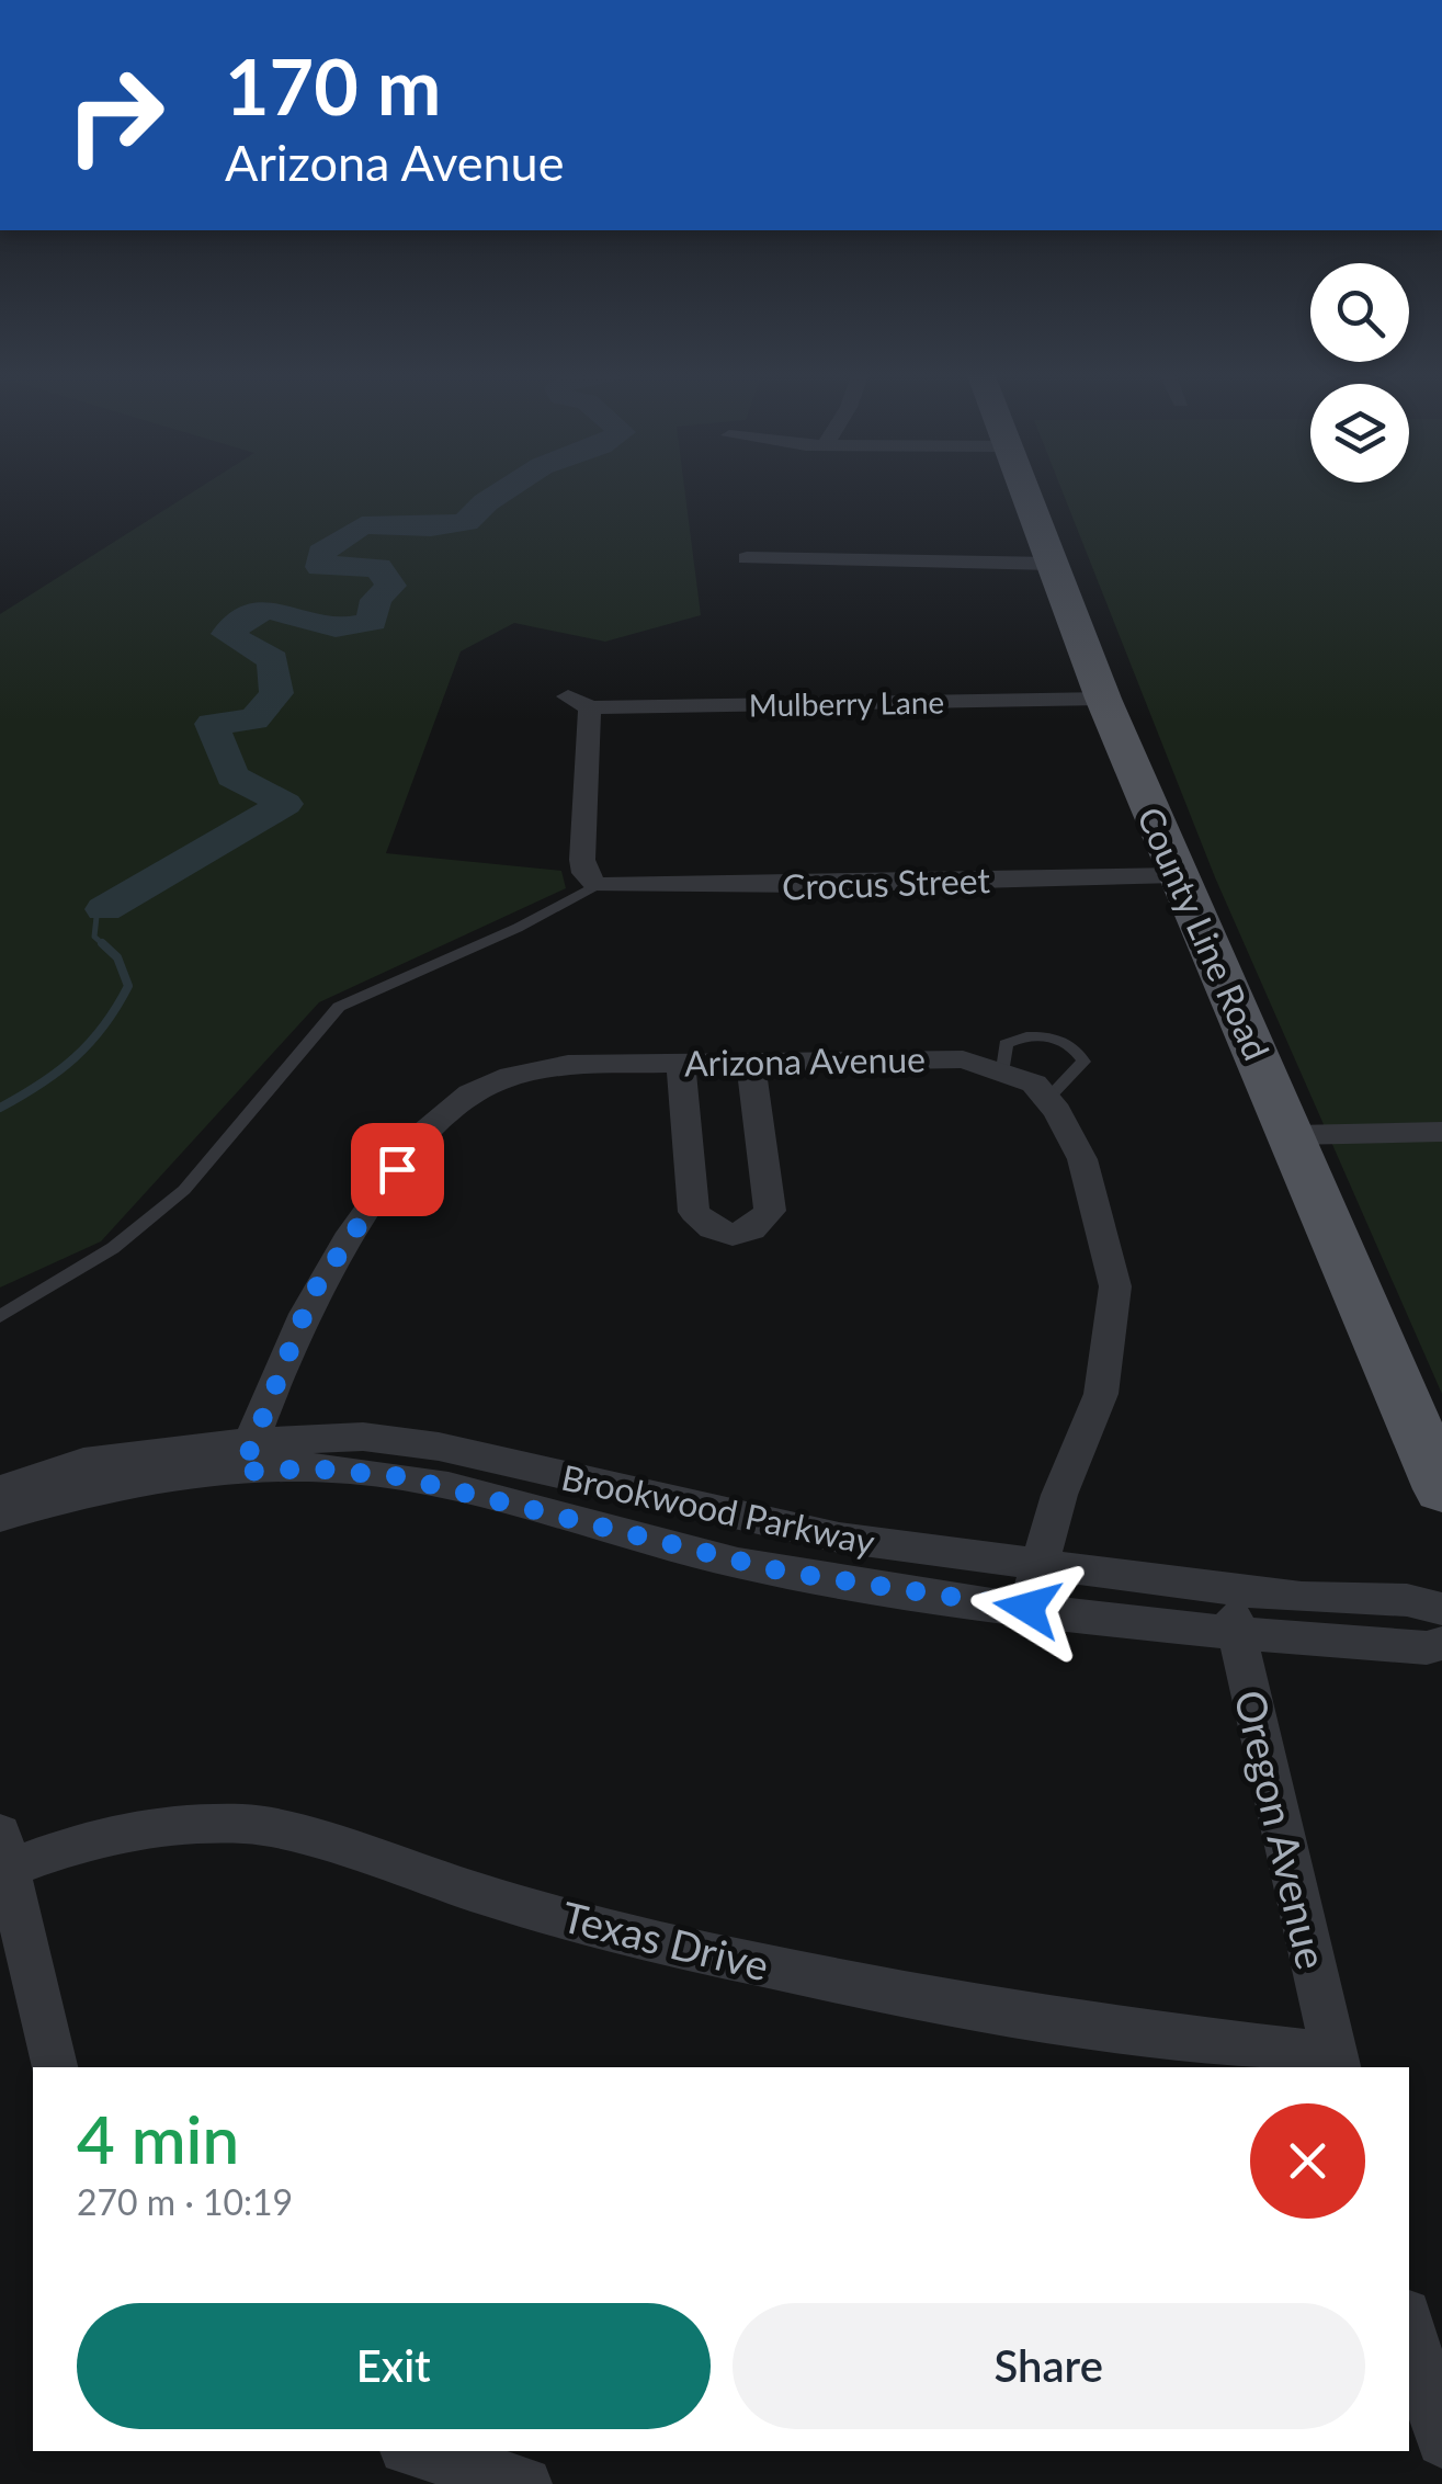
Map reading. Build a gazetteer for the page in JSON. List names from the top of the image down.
{
  "streets": {
    "main road": ["County Line Road"],
    "street": [
      "Mulberry Lane",
      "Crocus Street",
      "Arizona Avenue",
      "Brookwood Parkway",
      "Oregon Avenue",
      "Texas Drive"
    ]
  },
  "crossings": [
    ["Mulberry Lane", "Crocus Street"],
    ["Mulberry Lane", "County Line Road"],
    ["Crocus Street", "County Line Road"],
    ["Arizona Avenue", "Brookwood Parkway"],
    ["Brookwood Parkway", "Oregon Avenue"],
    ["Oregon Avenue", "Texas Drive"]
  ],
  "page": {
    "turn": ["170 m", "Arizona Avenue"],
    "heading": ["4 min", "270 m · 10:19"],
    "buttons": ["Exit", "Share"]
  }
}
